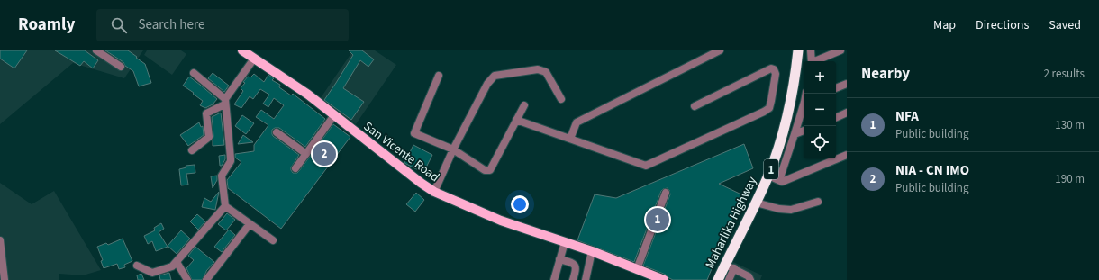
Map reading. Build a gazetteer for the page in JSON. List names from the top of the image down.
{
  "streets": {
    "highway": ["1", "Maharlika Highway"],
    "main road": ["San Vicente Road"]
  },
  "page": {
    "header": "Roamly",
    "search": "Search here",
    "nav": ["Map", "Directions", "Saved"],
    "heading": ["Nearby", "2 results"],
    "map_buttons": ["+", "−"],
    "list": [
      {
        "mark": "1",
        "name": "NFA",
        "note": "Public building",
        "value": "130 m"
      },
      {
        "mark": "2",
        "name": "NIA - CN IMO",
        "note": "Public building",
        "value": "190 m"
      }
    ],
    "pins": ["2", "1"]
  }
}
